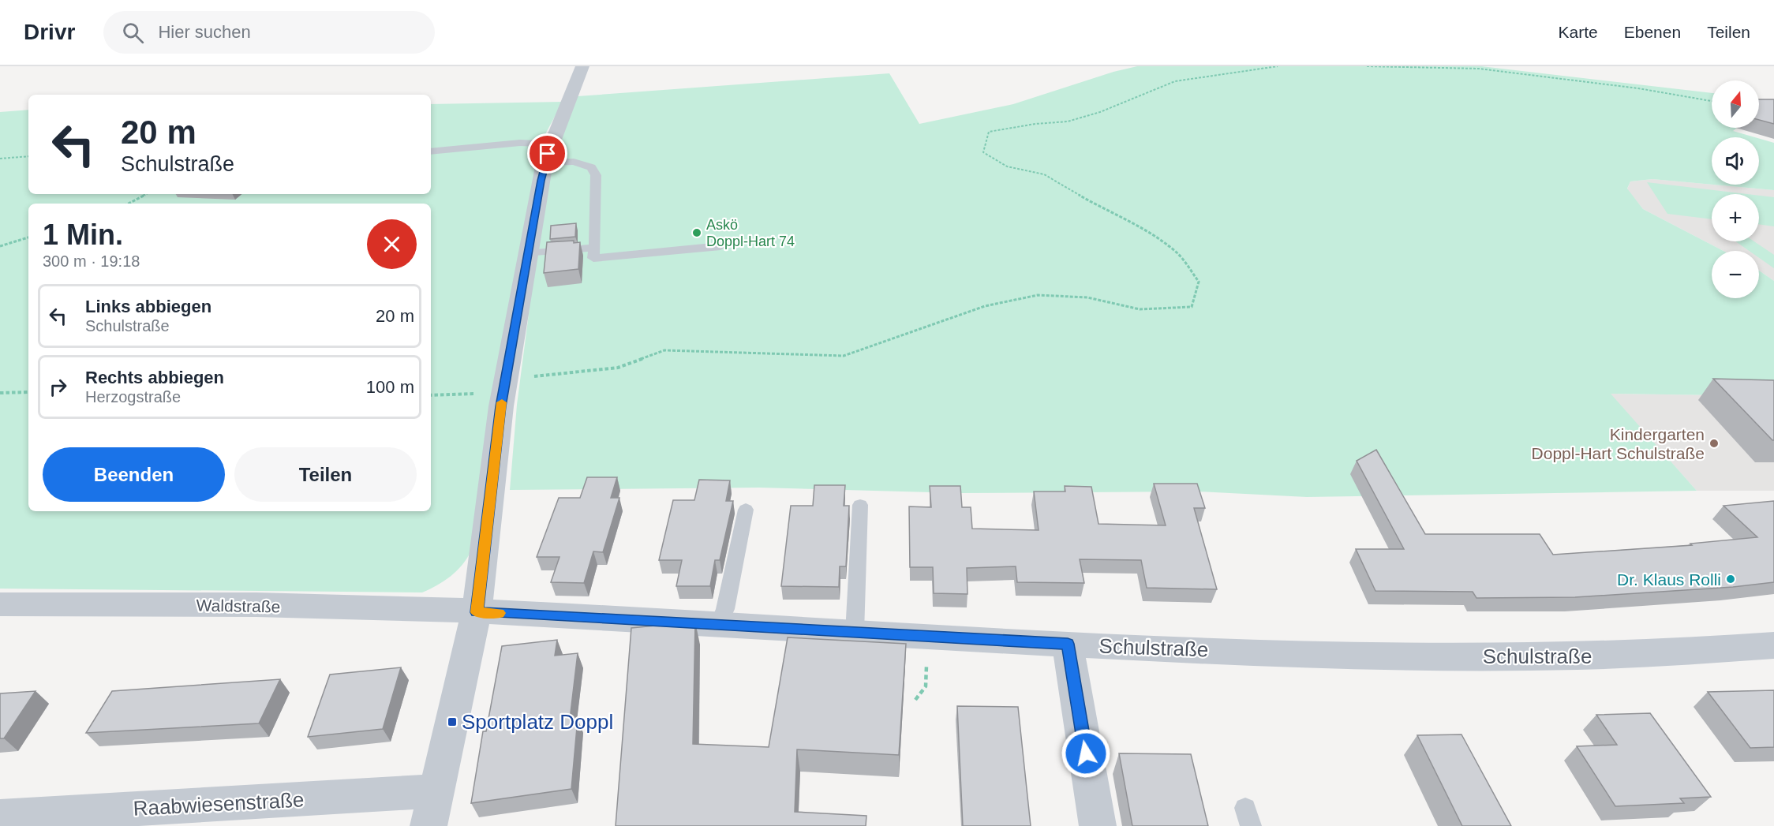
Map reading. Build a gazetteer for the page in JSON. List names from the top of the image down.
{
  "streets": {
    "street": ["Waldstraße", "Schulstraße", "Raabwiesenstraße"]
  },
  "crossings": [
    ["Waldstraße", "Schulstraße"]
  ],
  "places": {
    "other": ["Askö Doppl-Hart 74", "Kindergarten Doppl-Hart Schulstraße", "Dr. Klaus Rolli"],
    "transit": ["Sportplatz Doppl"]
  },
  "north": "top",
  "page": {
    "header": "Drivr",
    "search": "Hier suchen",
    "nav": ["Karte", "Ebenen", "Teilen"],
    "map_buttons": ["+", "−"],
    "turn": ["20 m", "Schulstraße"],
    "heading": ["1 Min.", "300 m · 19:18"],
    "list": [
      {
        "name": "Links abbiegen",
        "note": "Schulstraße",
        "value": "20 m"
      },
      {
        "name": "Rechts abbiegen",
        "note": "Herzogstraße",
        "value": "100 m"
      }
    ],
    "buttons": ["Beenden", "Teilen"]
  }
}
